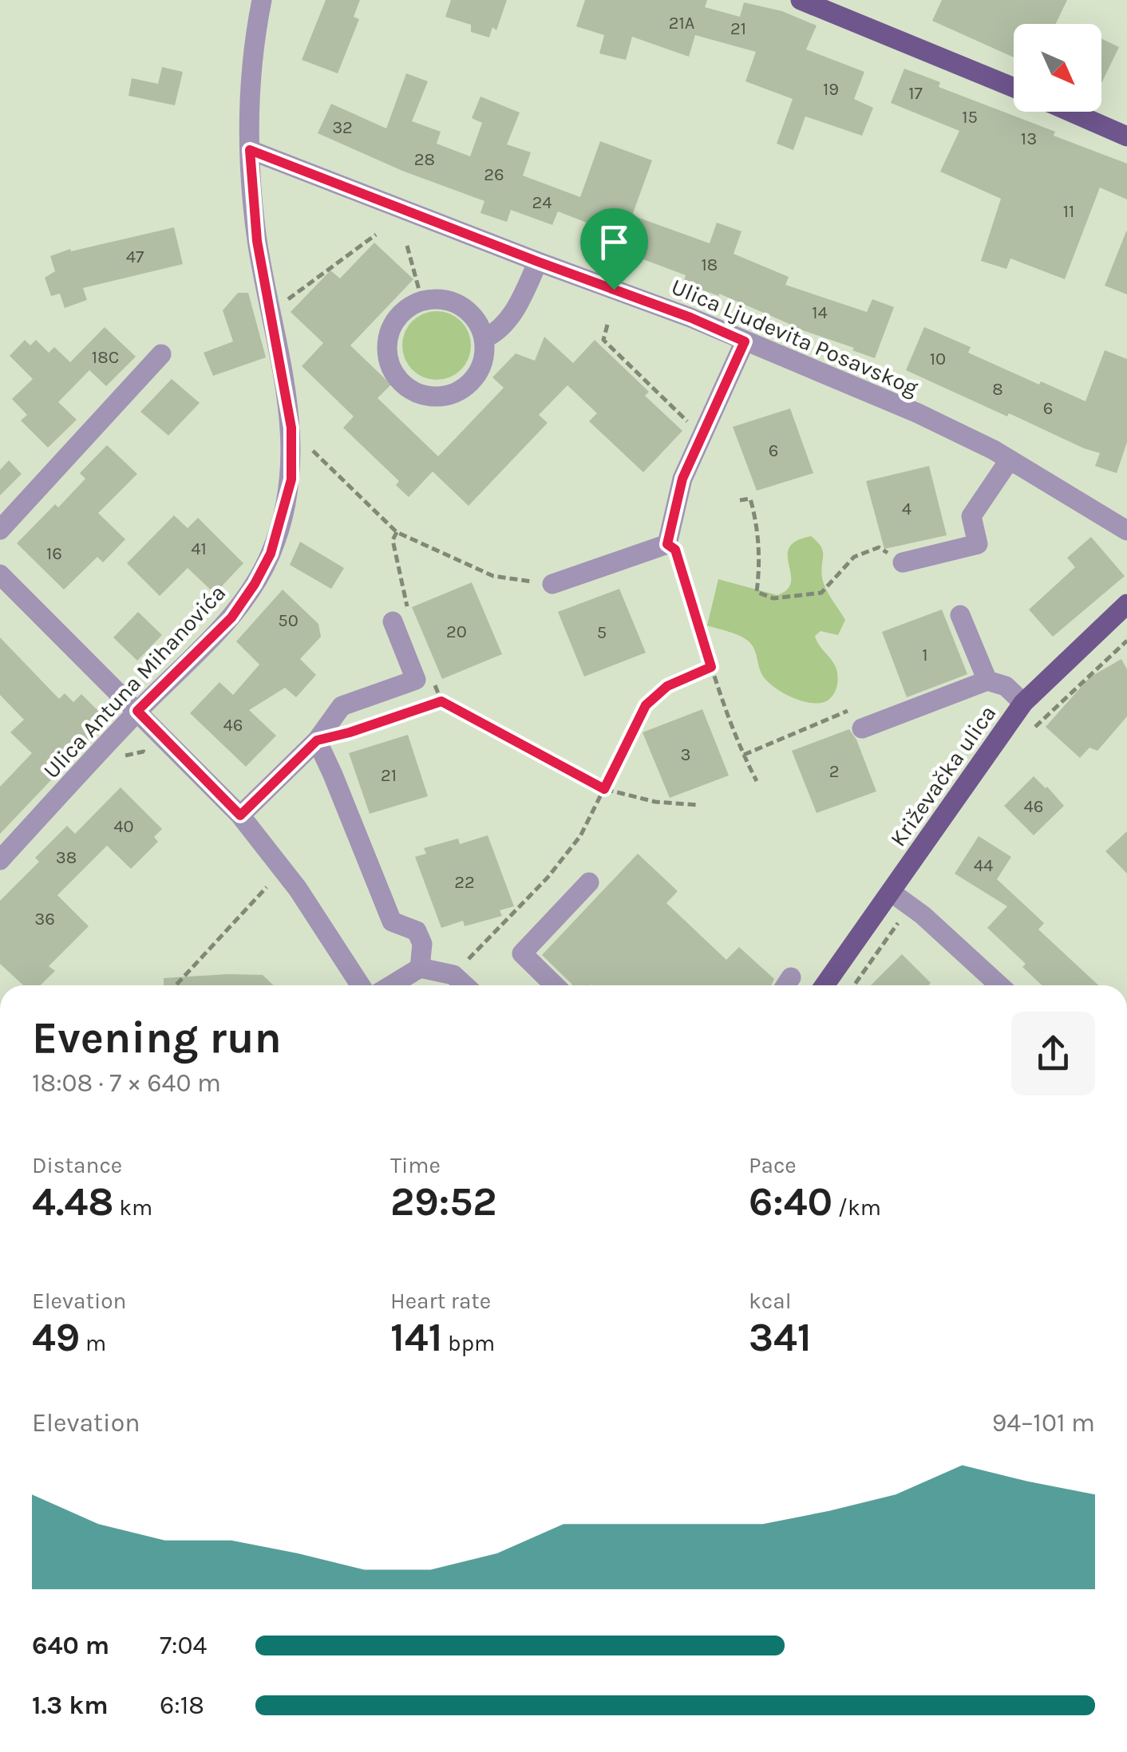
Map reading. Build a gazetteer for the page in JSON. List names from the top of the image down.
{
  "streets": {
    "main road": ["Križevačka ulica"],
    "street": ["Ulica Ljudevita Posavskog", "Ulica Antuna Mihanovića"]
  },
  "crossings": [
    ["Ulica Ljudevita Posavskog", "Ulica Antuna Mihanovića"]
  ],
  "house_numbers": [
    "21A",
    "21",
    "19",
    "17",
    "15",
    "32",
    "13",
    "28",
    "26",
    "24",
    "11",
    "47",
    "18",
    "14",
    "18C",
    "10",
    "8",
    "6",
    "6",
    "4",
    "41",
    "16",
    "50",
    "20",
    "5",
    "1",
    "46",
    "3",
    "2",
    "21",
    "46",
    "40",
    "38",
    "44",
    "22",
    "36"
  ],
  "north": "bottom right",
  "page": {
    "heading": ["Evening run", "18:08 · 7 × 640 m"],
    "stats": [
      ["Distance", "4.48 km"],
      ["Time", "29:52"],
      ["Pace", "6:40 /km"],
      ["Elevation", "49 m"],
      ["Heart rate", "141 bpm"],
      ["kcal", "341"]
    ],
    "chart": ["Elevation", "94–101 m"],
    "list": [
      {
        "name": "640 m",
        "note": "7:04"
      },
      {
        "name": "1.3 km",
        "note": "6:18"
      }
    ]
  }
}
